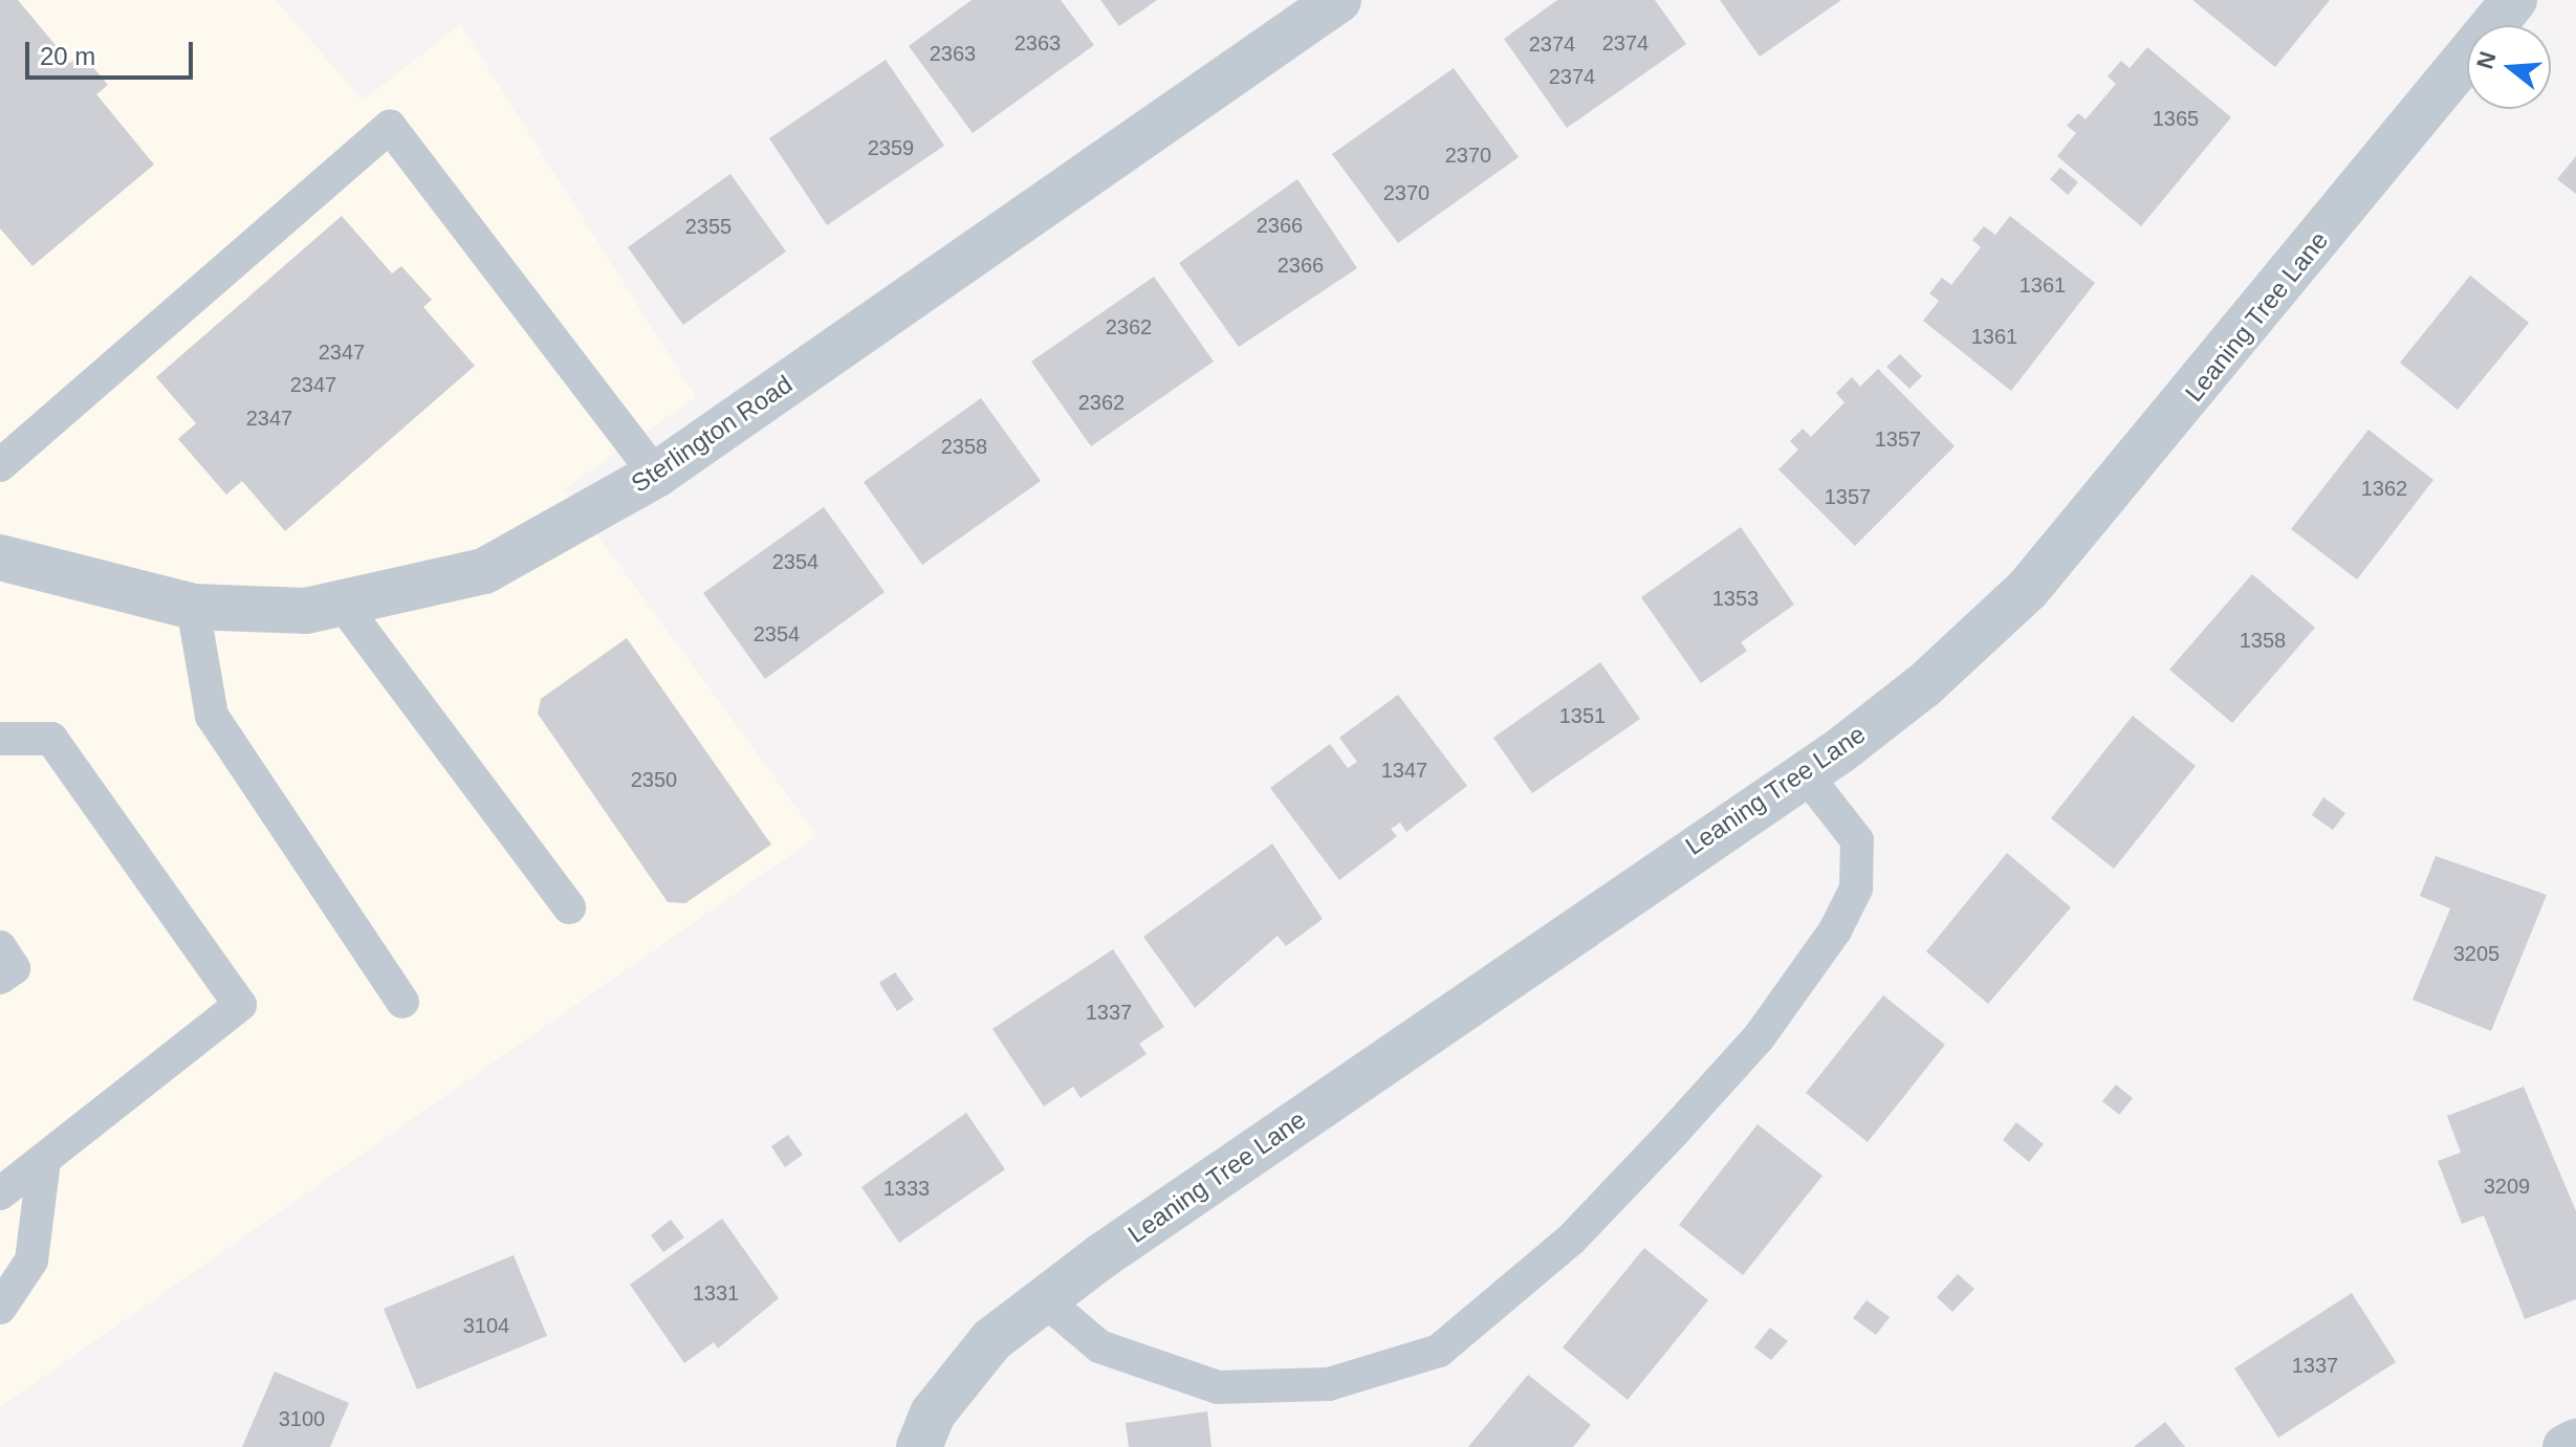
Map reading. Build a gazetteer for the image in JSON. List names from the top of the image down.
{
  "streets": {
    "street": ["Leaning Tree Lane", "Sterlington Road"]
  },
  "house_numbers": [
    "2363",
    "2374",
    "2374",
    "2363",
    "2374",
    "1365",
    "2359",
    "2370",
    "2370",
    "2366",
    "2355",
    "2366",
    "1361",
    "2362",
    "1361",
    "2347",
    "2347",
    "2362",
    "2347",
    "1357",
    "2358",
    "1362",
    "1357",
    "2354",
    "1353",
    "2354",
    "1358",
    "1351",
    "1347",
    "2350",
    "3205",
    "1337",
    "3209",
    "1333",
    "1331",
    "3104",
    "1337",
    "3100"
  ],
  "scale_bar": "20 m",
  "north": "left"
}
